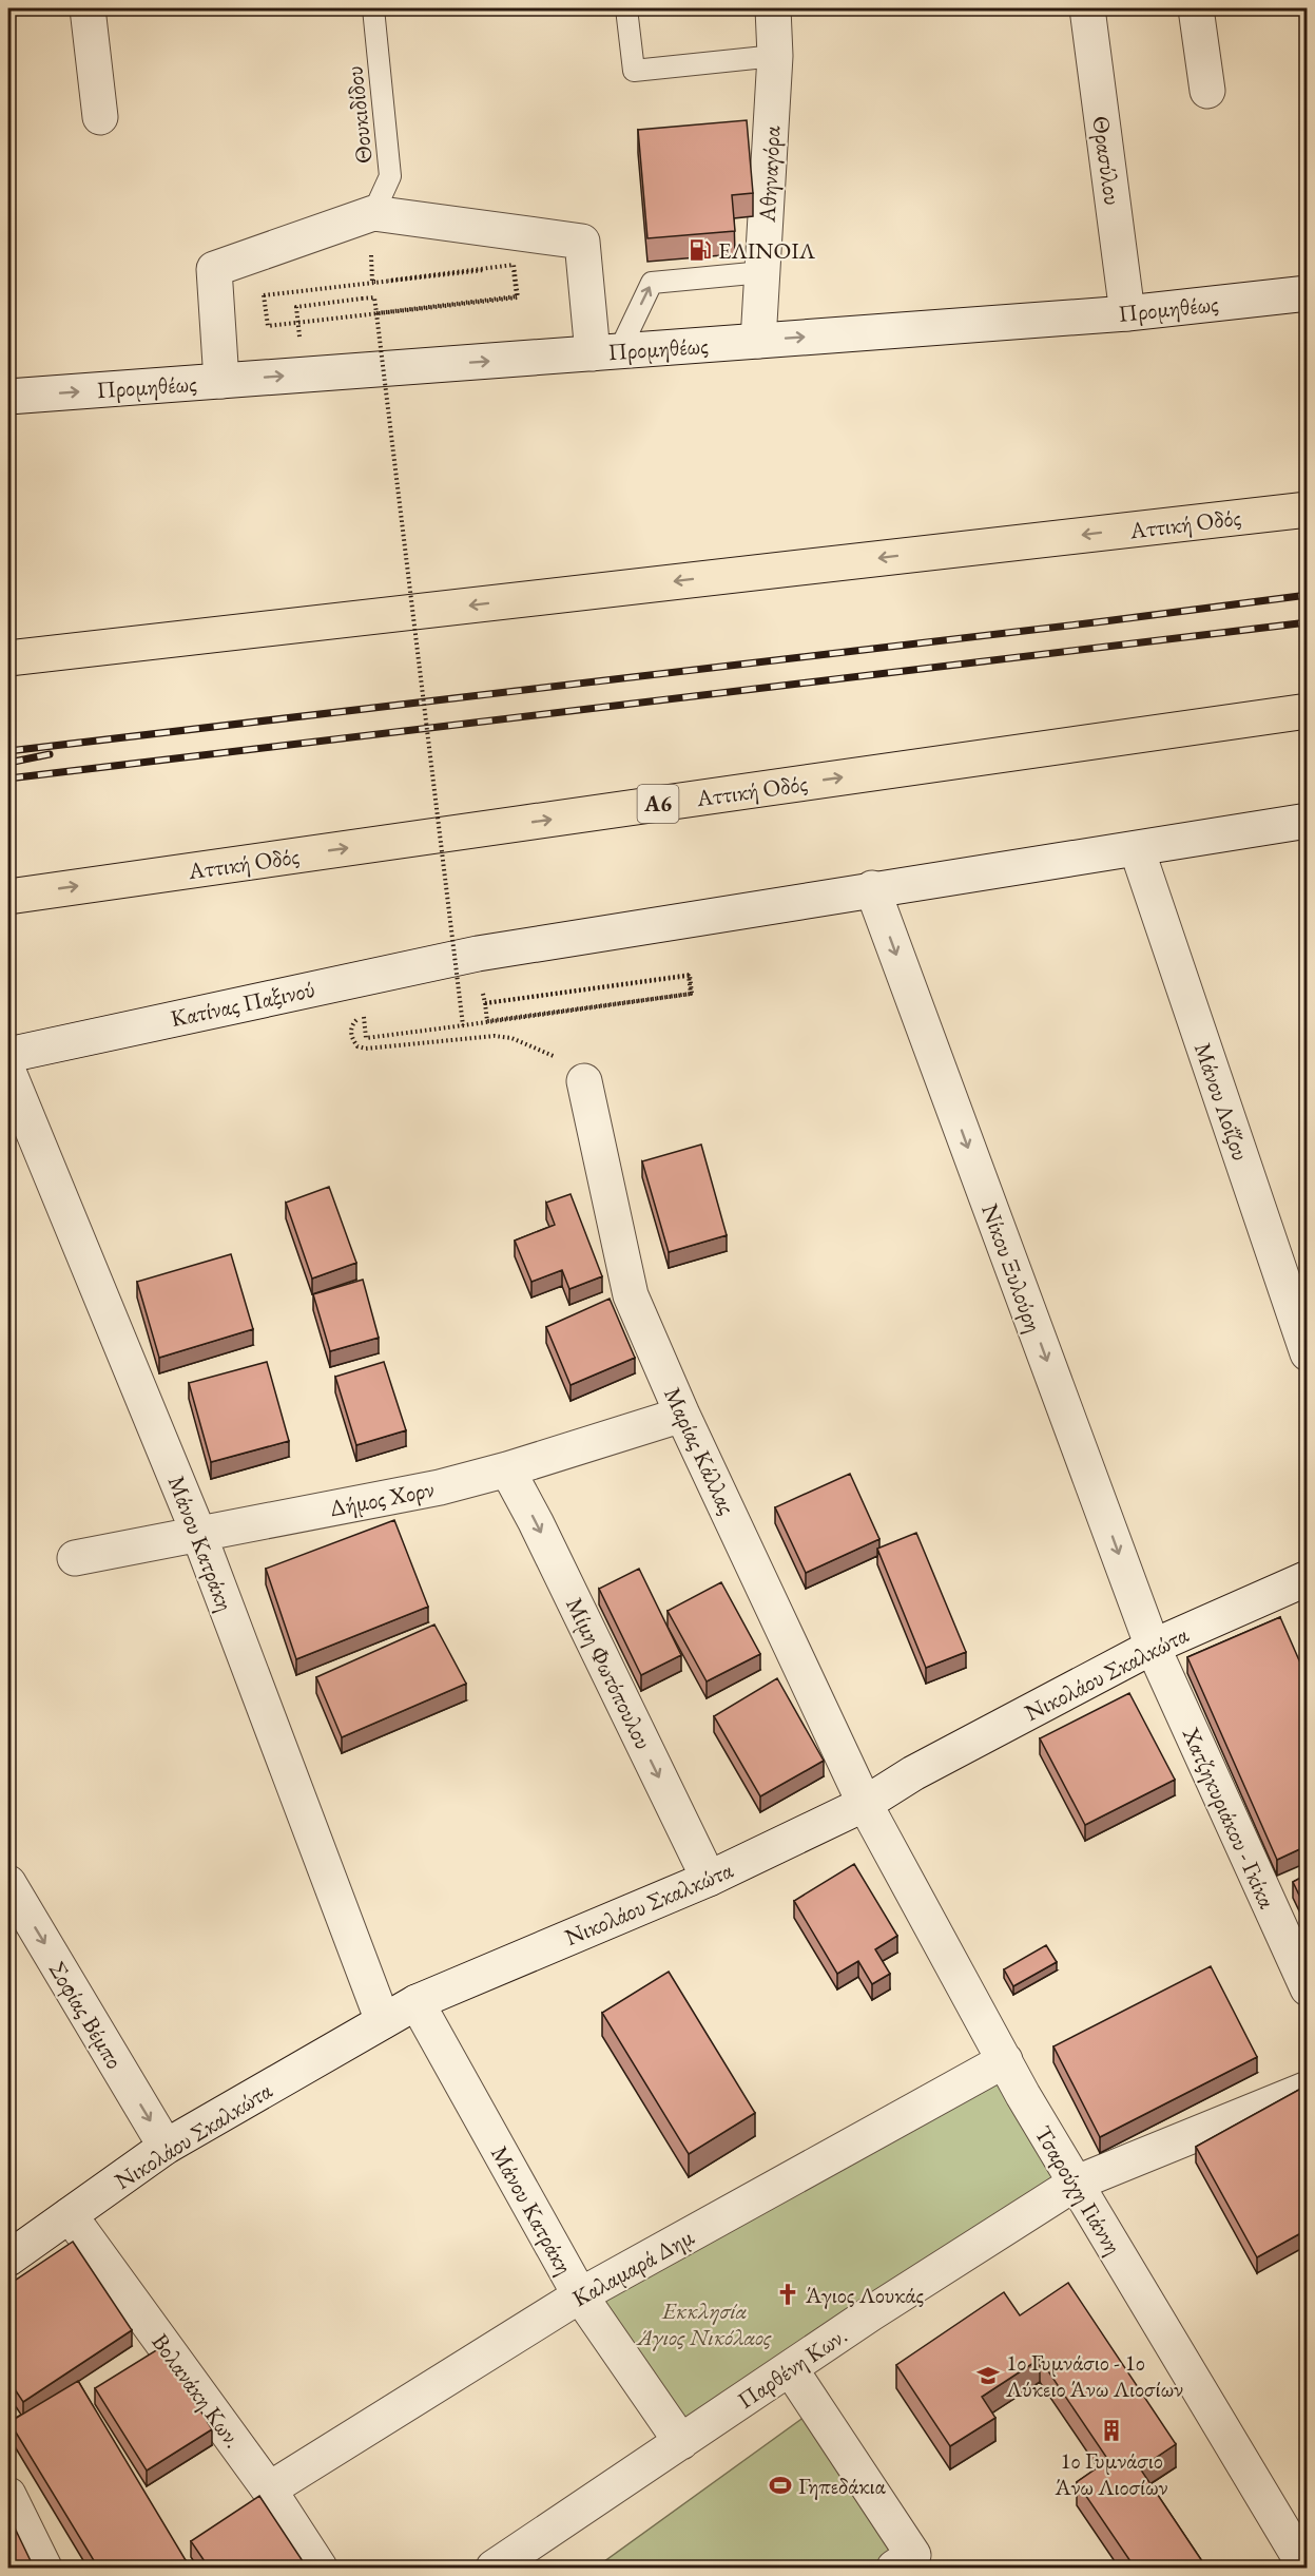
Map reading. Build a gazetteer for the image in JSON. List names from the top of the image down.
{
  "streets": {
    "highway": ["Αττική Οδός", "Α6"],
    "street": [
      "Θρασύλου",
      "Αθηναγόρα",
      "Προμηθέως",
      "Κατίνας Παξινού",
      "Μάνου Λοΐζου",
      "Νίκου Ξυλούρη",
      "Μαρίας Κάλλας",
      "Δήμος Χορν",
      "Μάνου Κατράκη",
      "Μίμη Φωτόπουλου",
      "Νικολάου Σκαλκώτα",
      "Χατζηκυριάκου - Γκίκα",
      "Σοφίας Βέμπο",
      "Τσαρούχη Γιάννη",
      "Καλαμαρά Δημ",
      "Παρθένη Κων.",
      "Βολανάκη Κων."
    ],
    "lane": ["Θουκιδίδου"]
  },
  "crossings": [
    ["Θρασύλου", "Προμηθέως"],
    ["Αθηναγόρα", "Προμηθέως"],
    ["Κατίνας Παξινού", "Μάνου Λοΐζου"],
    ["Κατίνας Παξινού", "Νίκου Ξυλούρη"],
    ["Νίκου Ξυλούρη", "Νικολάου Σκαλκώτα"],
    ["Νίκου Ξυλούρη", "Χατζηκυριάκου - Γκίκα"],
    ["Μαρίας Κάλλας", "Δήμος Χορν"],
    ["Μαρίας Κάλλας", "Νικολάου Σκαλκώτα"],
    ["Μαρίας Κάλλας", "Τσαρούχη Γιάννη"],
    ["Δήμος Χορν", "Μάνου Κατράκη"],
    ["Δήμος Χορν", "Μίμη Φωτόπουλου"],
    ["Μάνου Κατράκη", "Νικολάου Σκαλκώτα"],
    ["Μάνου Κατράκη", "Καλαμαρά Δημ"],
    ["Μάνου Κατράκη", "Παρθένη Κων."],
    ["Μίμη Φωτόπουλου", "Νικολάου Σκαλκώτα"],
    ["Νικολάου Σκαλκώτα", "Χατζηκυριάκου - Γκίκα"],
    ["Νικολάου Σκαλκώτα", "Σοφίας Βέμπο"],
    ["Νικολάου Σκαλκώτα", "Τσαρούχη Γιάννη"],
    ["Νικολάου Σκαλκώτα", "Βολανάκη Κων."],
    ["Τσαρούχη Γιάννη", "Καλαμαρά Δημ"],
    ["Τσαρούχη Γιάννη", "Παρθένη Κων."],
    ["Καλαμαρά Δημ", "Βολανάκη Κων."]
  ],
  "one_way": [
    "Προμηθέως",
    "Νίκου Ξυλούρη",
    "Μίμη Φωτόπουλου",
    "Σοφίας Βέμπο"
  ],
  "parks": ["Εκκλησία Άγιος Νικόλαος"],
  "places": {
    "fuel station": ["ΕΛΙΝΟΙΛ"],
    "church": ["Άγιος Λουκάς"],
    "school or university": ["1ο Γυμνάσιο - 1ο Λύκειο Άνω Λιοσίων"],
    "building": ["1ο Γυμνάσιο Άνω Λιοσίων"],
    "sports": ["Γηπεδάκια"]
  }
}
